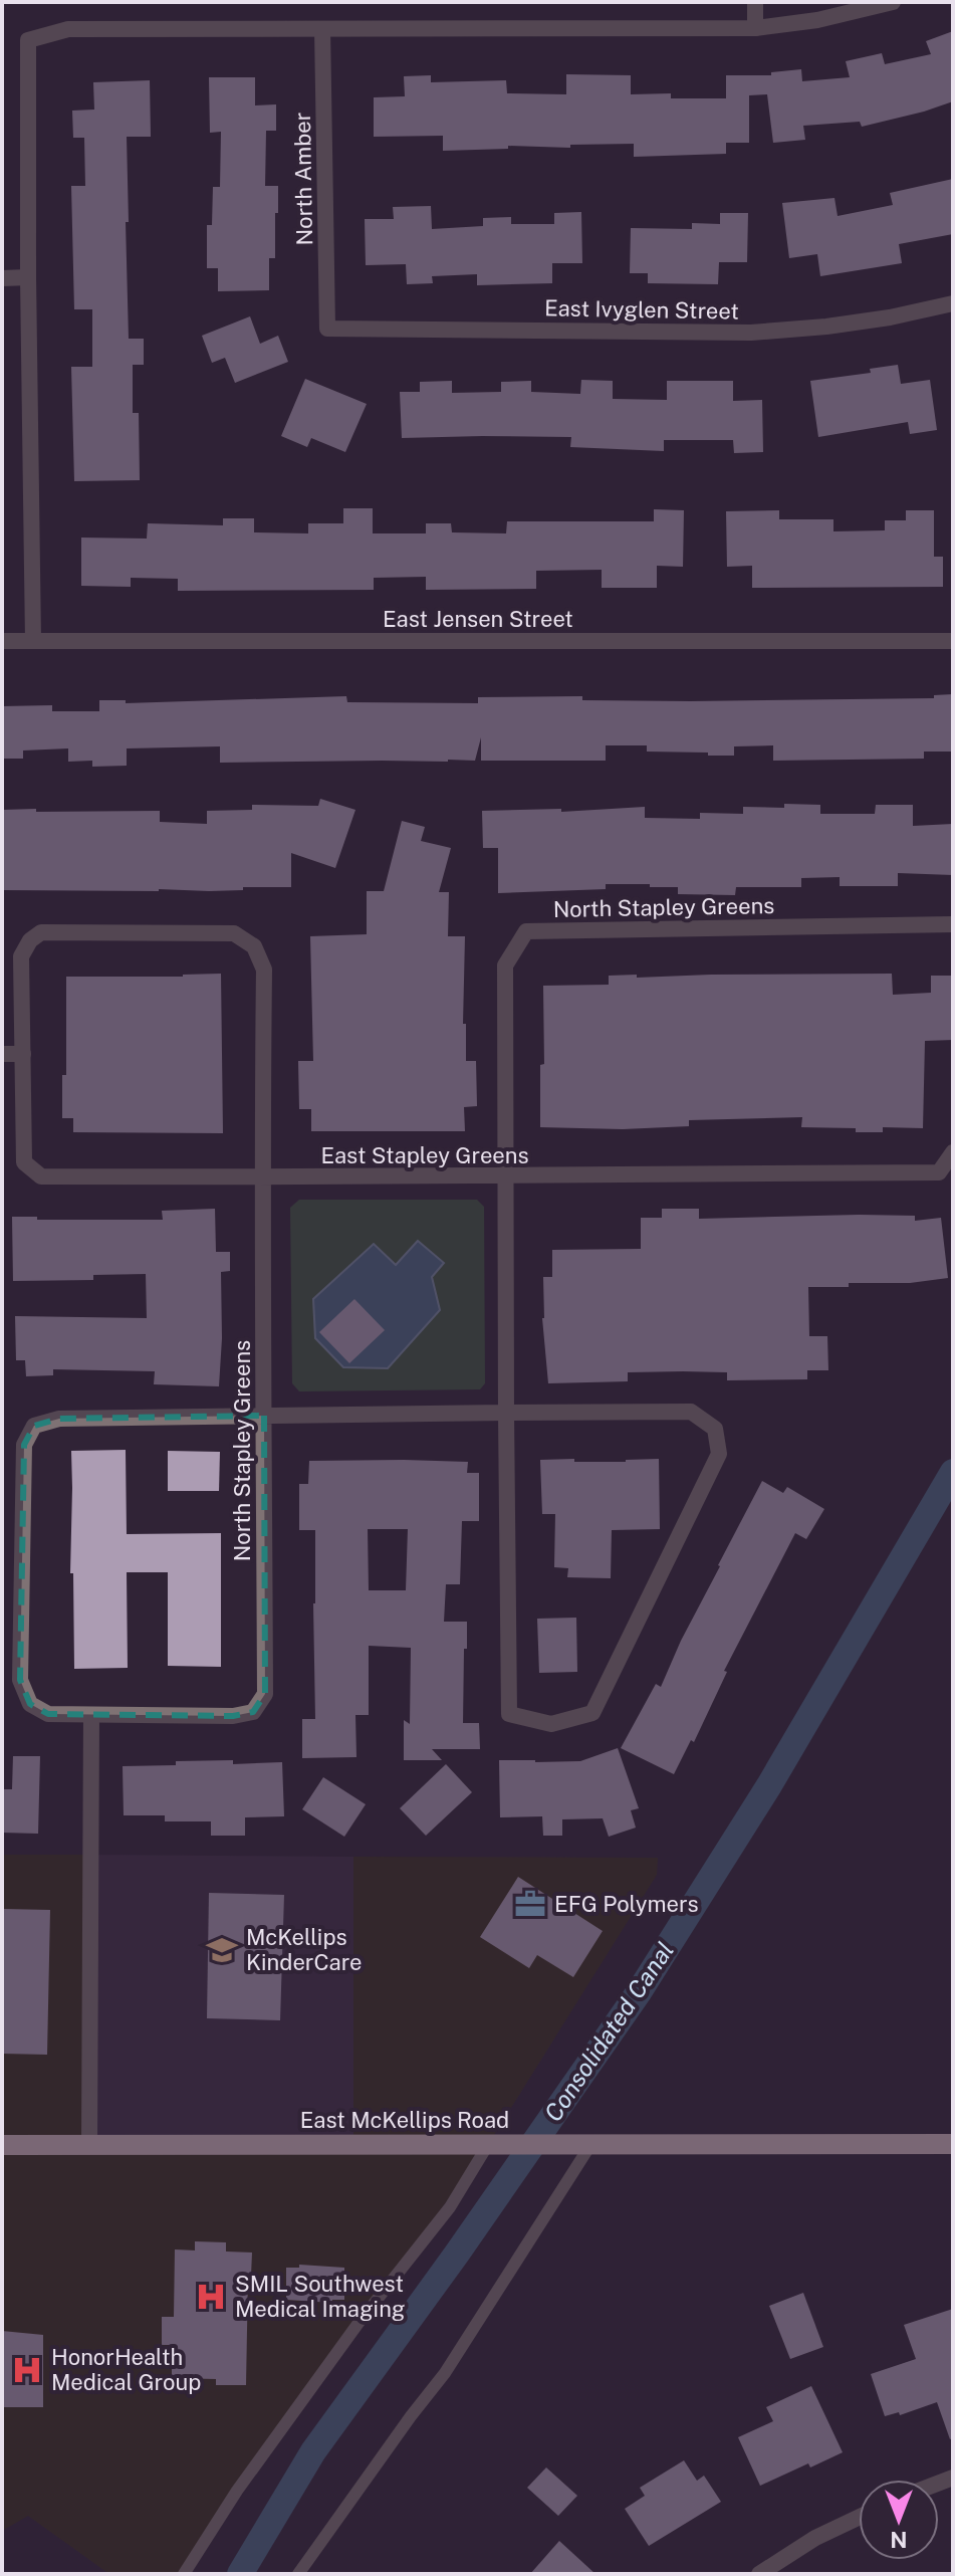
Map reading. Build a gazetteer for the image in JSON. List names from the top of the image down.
{
  "streets": {
    "main road": ["East McKellips Road"],
    "street": [
      "North Amber",
      "East Ivyglen Street",
      "East Jensen Street",
      "North Stapley Greens",
      "East Stapley Greens"
    ]
  },
  "crossings": [
    ["North Amber", "East Ivyglen Street"],
    ["North Stapley Greens", "East Stapley Greens"]
  ],
  "water": ["Consolidated Canal"],
  "places": {
    "office": ["EFG Polymers"],
    "school or university": ["McKellips KinderCare"],
    "hospital": ["SMIL Southwest Medical Imaging", "HonorHealth Medical Group"]
  },
  "north": "bottom"
}
